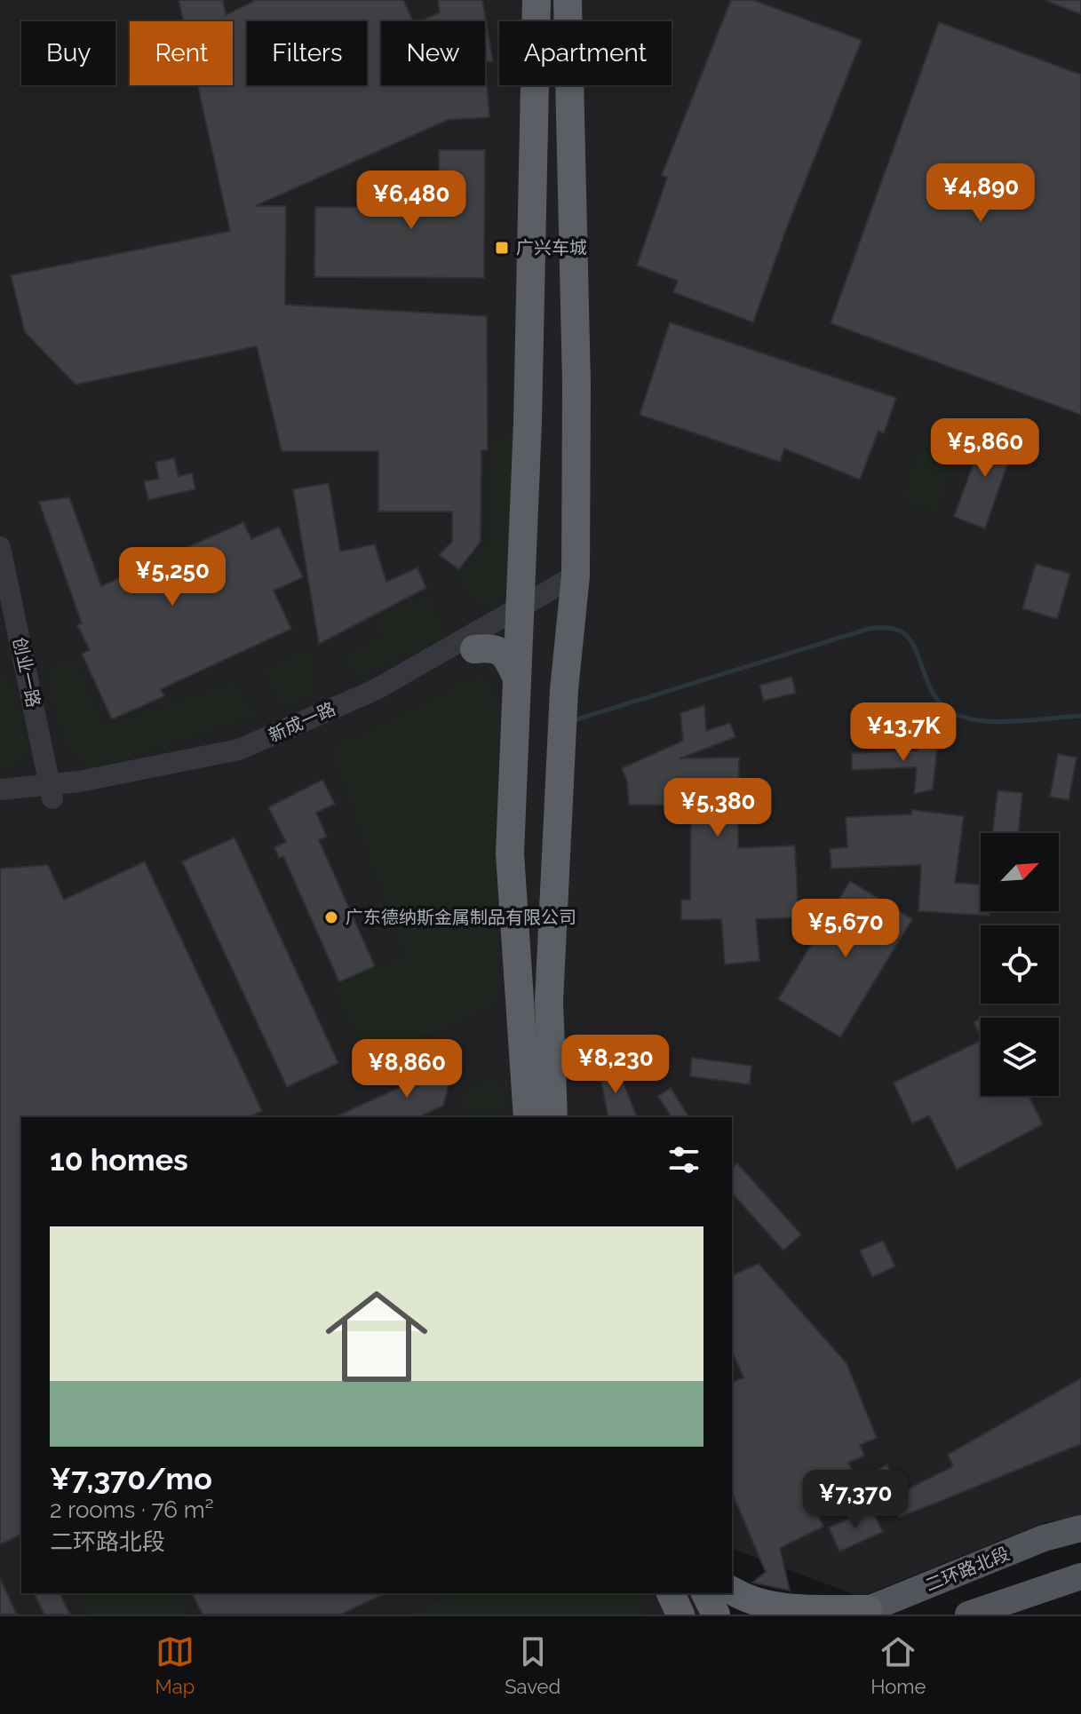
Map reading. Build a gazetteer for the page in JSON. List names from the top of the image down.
{
  "streets": {
    "main road": ["二环路北段"],
    "street": ["创业一路", "新成一路"]
  },
  "crossings": [
    ["创业一路", "新成一路"]
  ],
  "places": {
    "transit": ["广兴车城"],
    "other": ["广东德纳斯金属制品有限公司"]
  },
  "north": "top right",
  "page": {
    "chip": [
      "Buy",
      "Rent",
      "Filters",
      "New",
      "Apartment"
    ],
    "price": [
      "¥4,890",
      "¥6,480",
      "¥5,860",
      "¥5,250",
      "¥13.7K",
      "¥5,380",
      "¥5,670",
      "¥8,230",
      "¥8,860",
      "¥7,370"
    ],
    "heading": "10 homes",
    "list": [
      {
        "name": "¥7,370/mo",
        "note": "2 rooms · 76 m² · 二环路北段"
      }
    ],
    "tabs": ["Map", "Saved", "Home"]
  }
}
